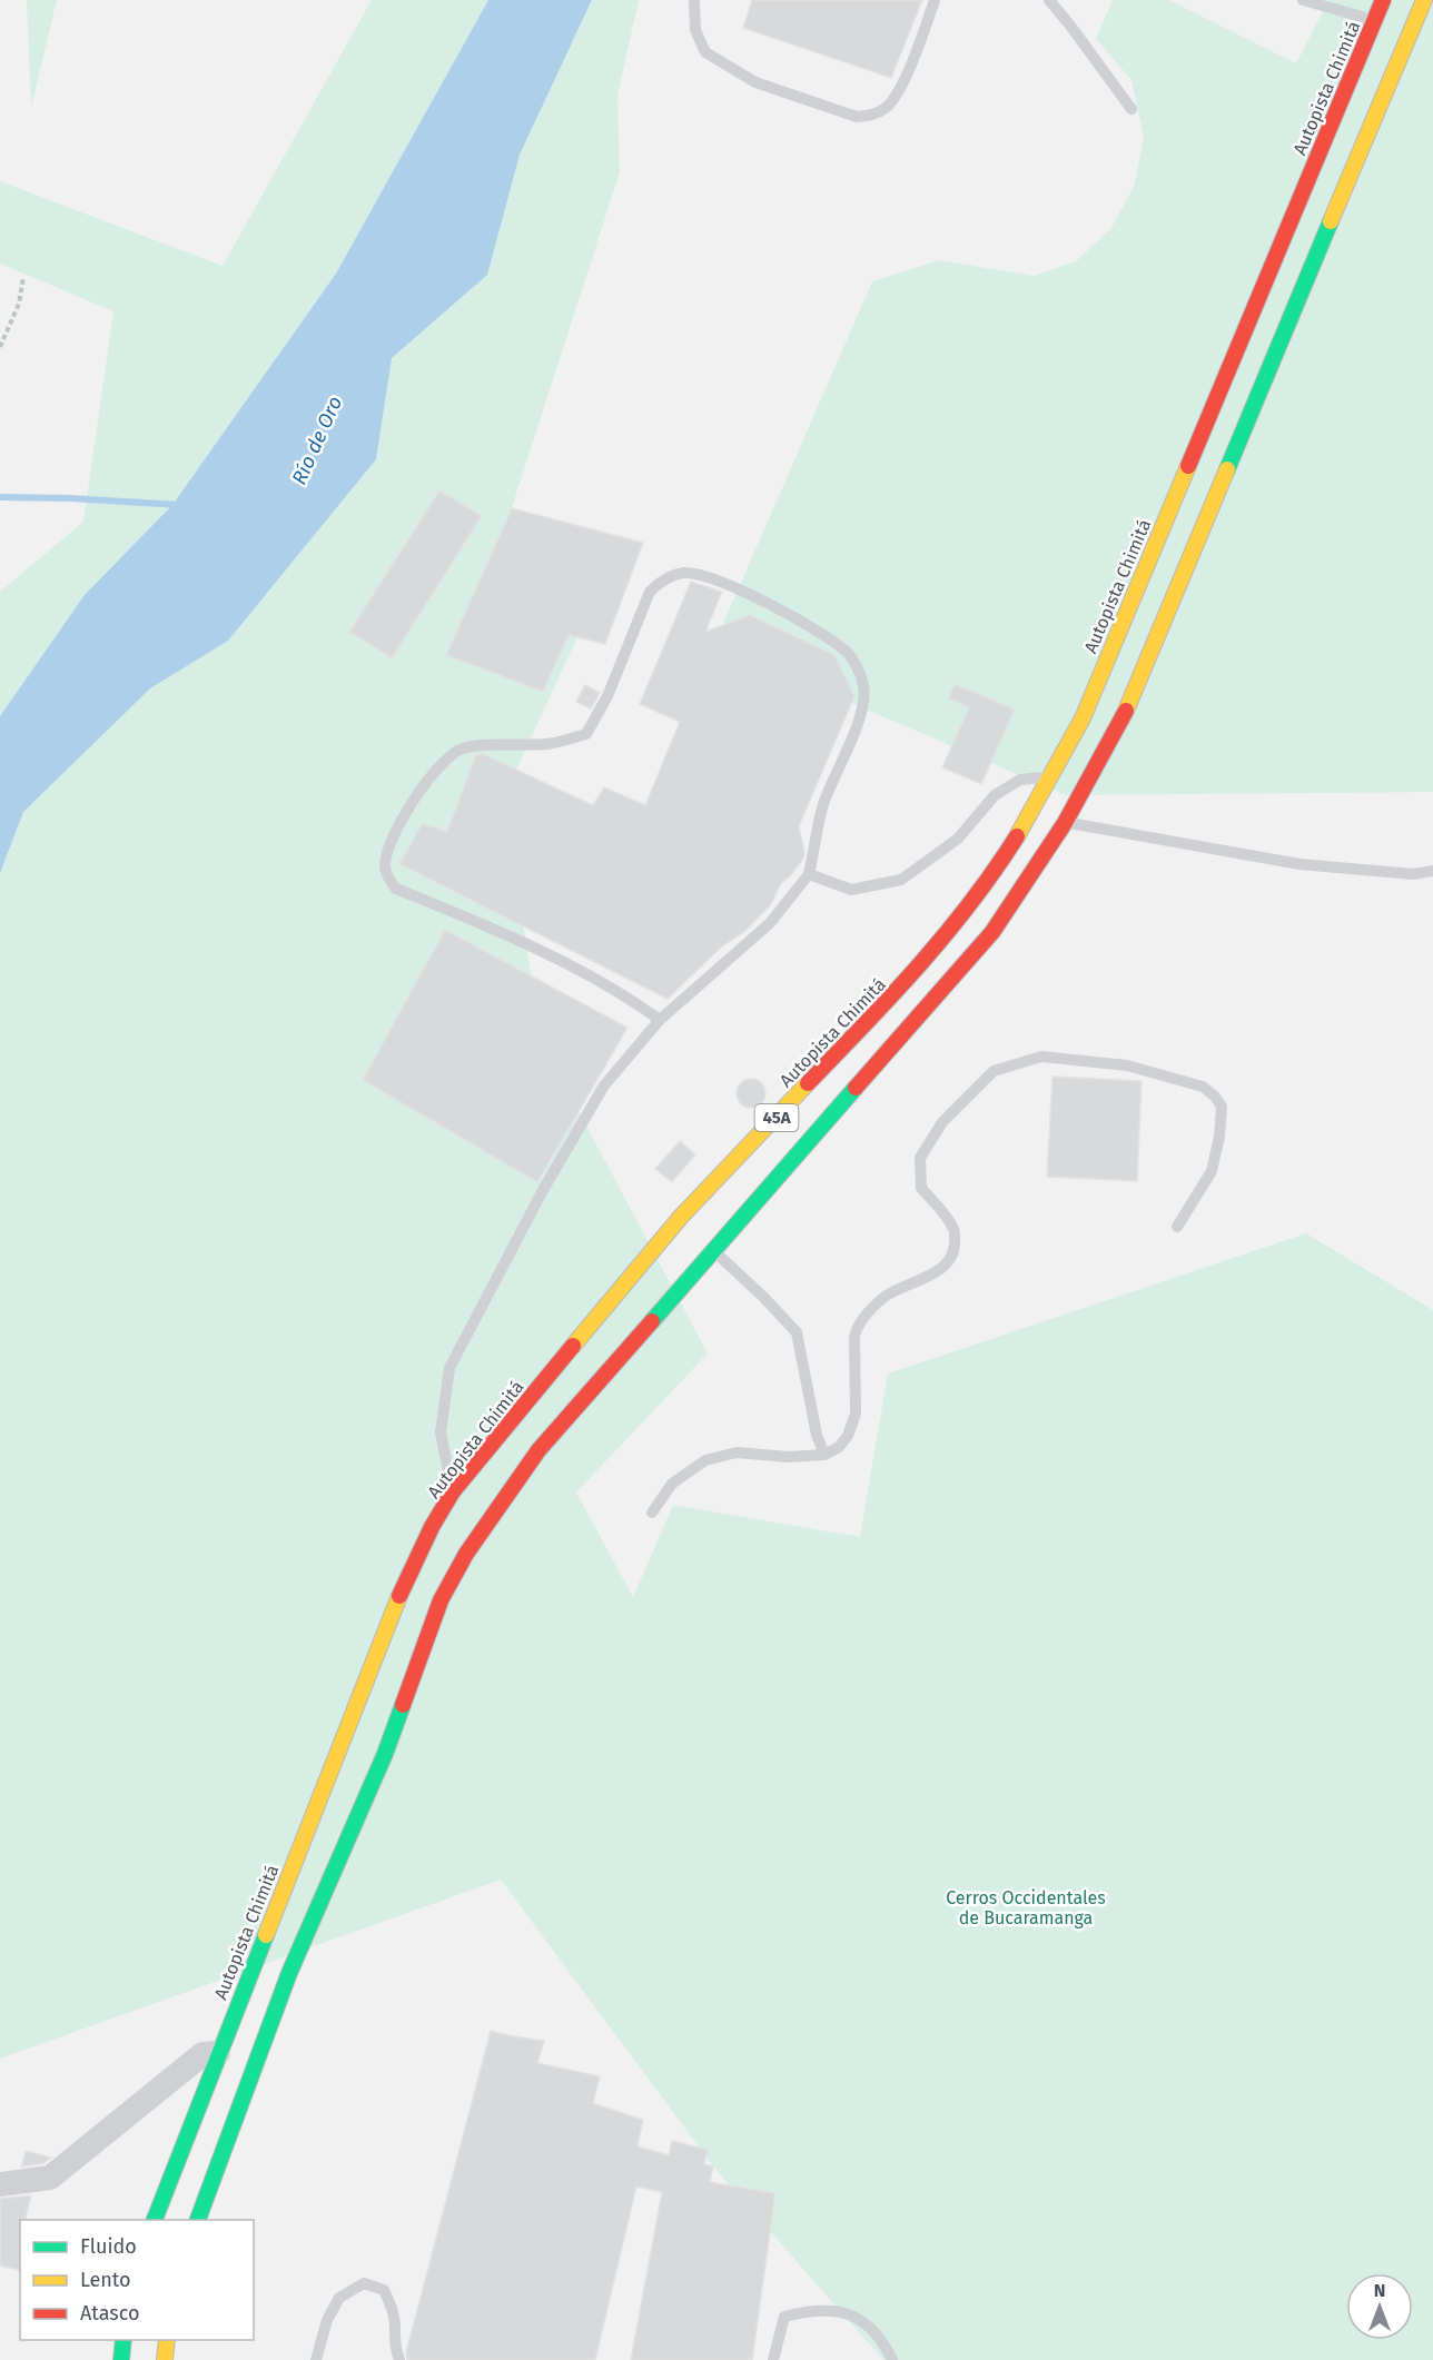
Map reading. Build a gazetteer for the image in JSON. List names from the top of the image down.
{
  "streets": {
    "highway": ["Autopista Chimitá", "45A"]
  },
  "water": ["Río de Oro"],
  "parks": ["Cerros Occidentales de Bucaramanga"],
  "legend": ["Fluido", "Lento", "Atasco"],
  "north": "top"
}
